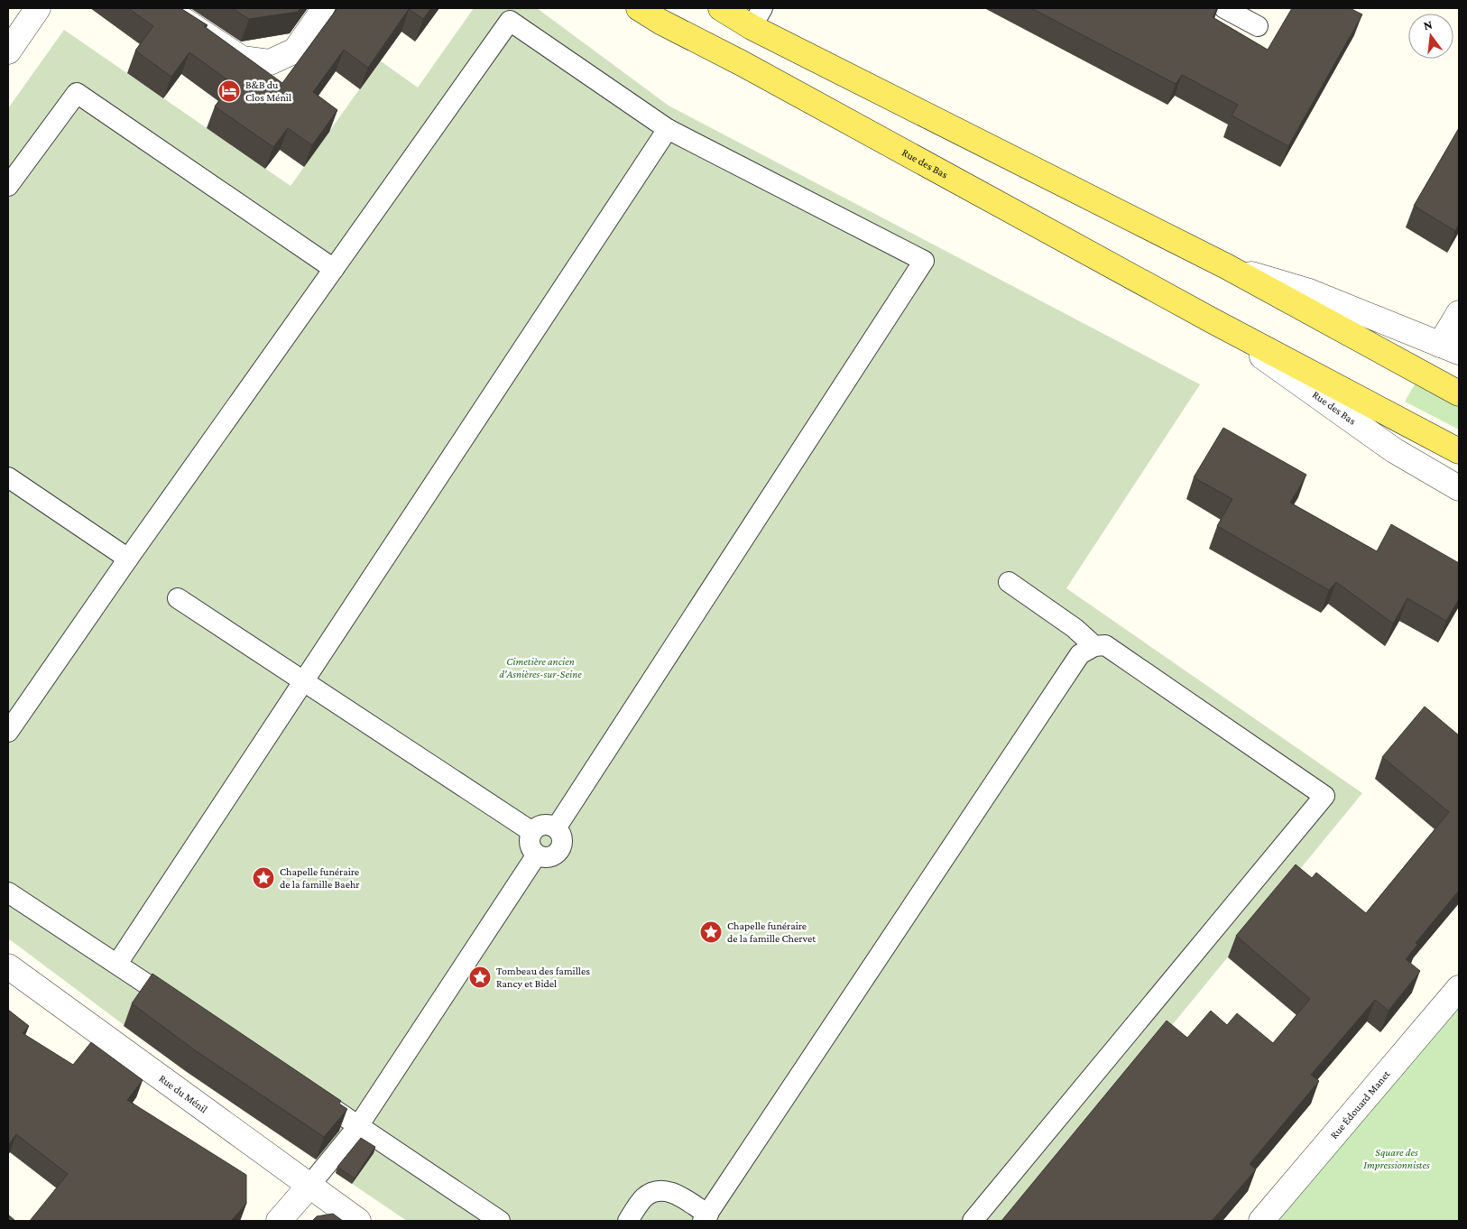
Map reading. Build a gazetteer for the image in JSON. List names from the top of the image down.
{
  "streets": {
    "main road": ["Rue des Bas"],
    "street": ["Rue du Ménil", "Rue Édouard Manet"]
  },
  "parks": ["Cimetière ancien d'Asnières-sur-Seine", "Square des Impressionnistes"],
  "places": {
    "hotel": ["B&B du Clos Ménil"],
    "place": ["Chapelle funéraire de la famille Baehr", "Chapelle funéraire de la famille Chervet", "Tombeau des familles Rancy et Bidel"]
  },
  "north": "top"
}
